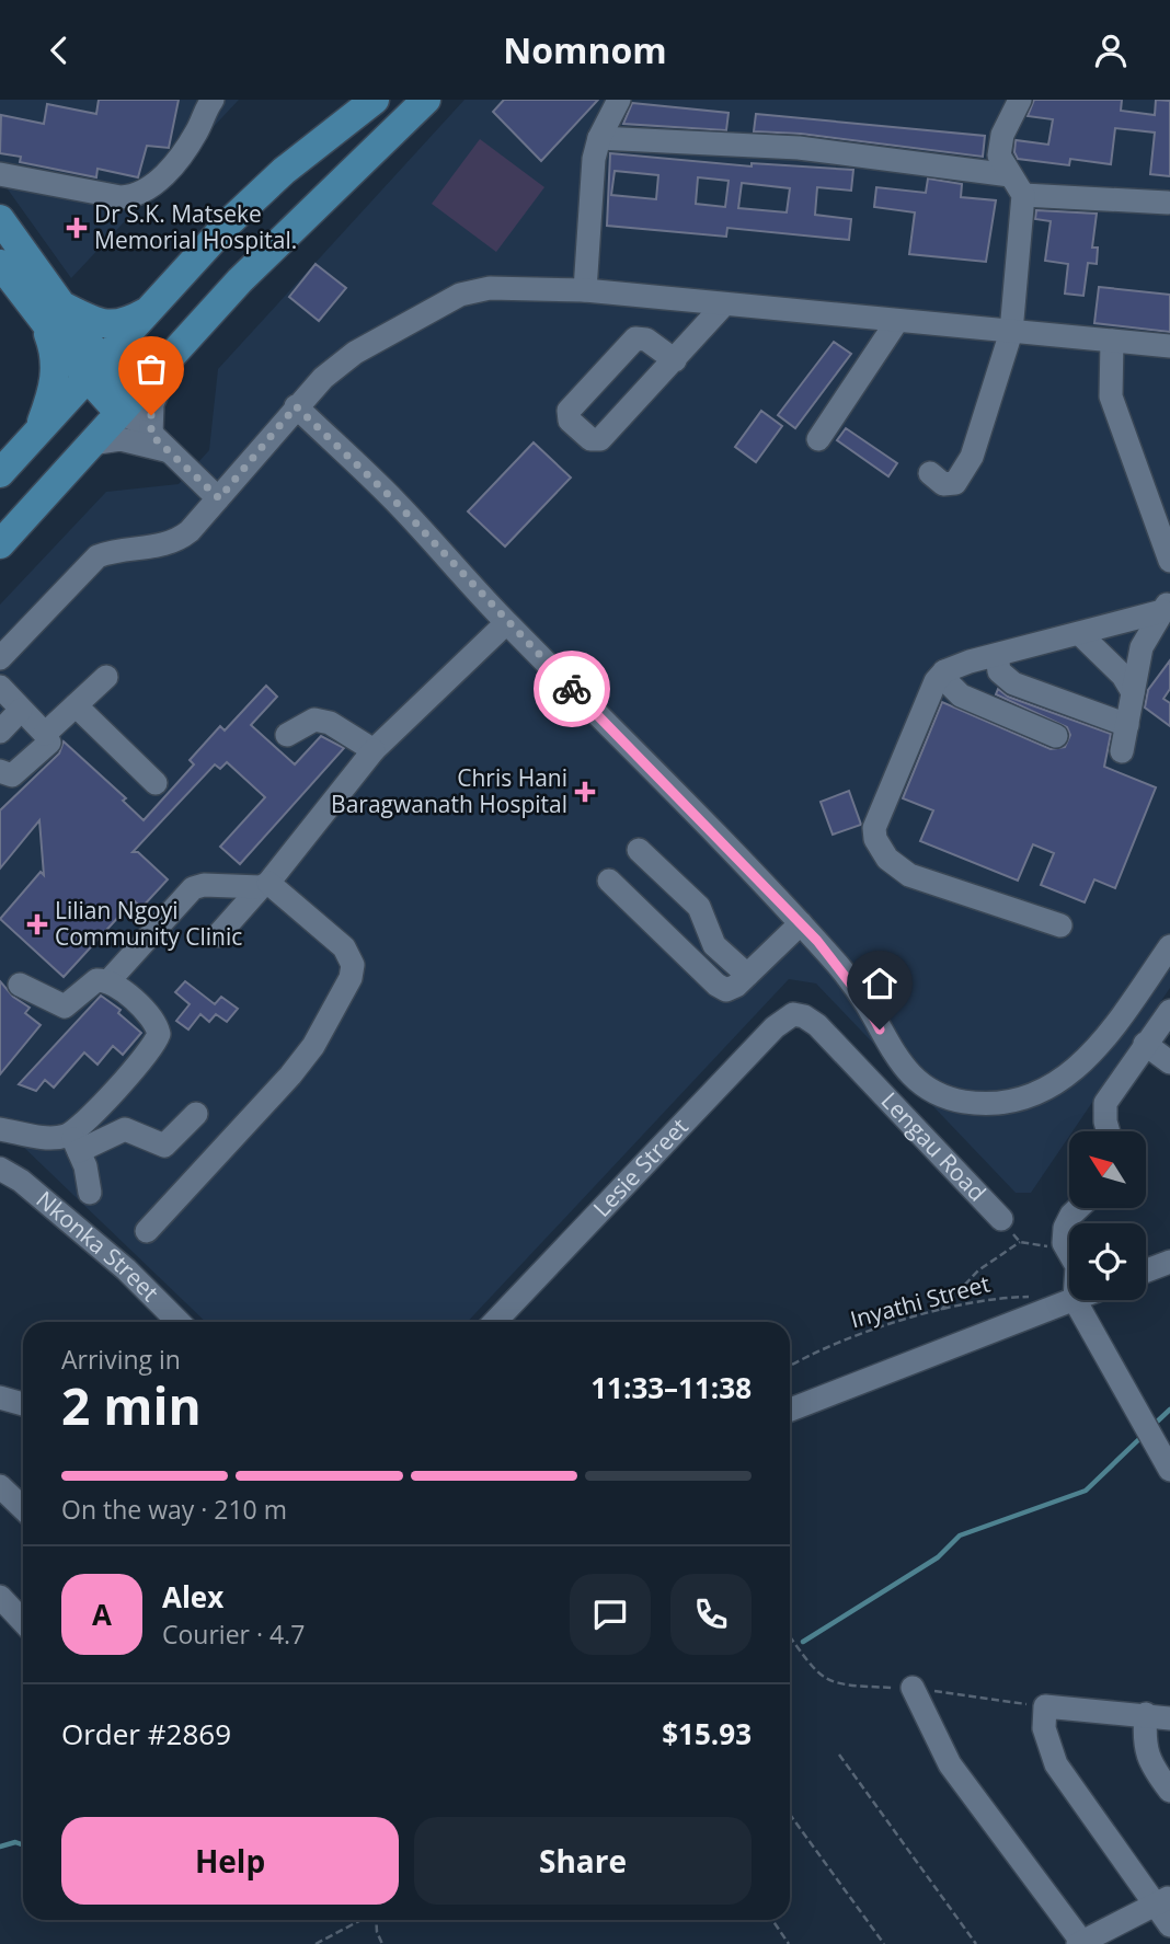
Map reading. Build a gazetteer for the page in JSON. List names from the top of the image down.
{
  "streets": {
    "street": ["Lengau Road", "Lesie Street", "Nkonka Street"],
    "path": ["Inyathi Street"]
  },
  "crossings": [
    ["Lengau Road", "Lesie Street"]
  ],
  "places": {
    "health": ["Dr S.K. Matseke Memorial Hospital.", "Chris Hani Baragwanath Hospital", "Lilian Ngoyi Community Clinic"]
  },
  "north": "top left",
  "page": {
    "header": "Nomnom",
    "heading": ["2 min", "Arriving in", "11:33–11:38"],
    "panel": [
      "Alex",
      "Courier · 4.7",
      "Order #2869",
      "$15.93"
    ],
    "bar": "On the way · 210 m",
    "round": "A",
    "buttons": ["Help", "Share"]
  }
}
